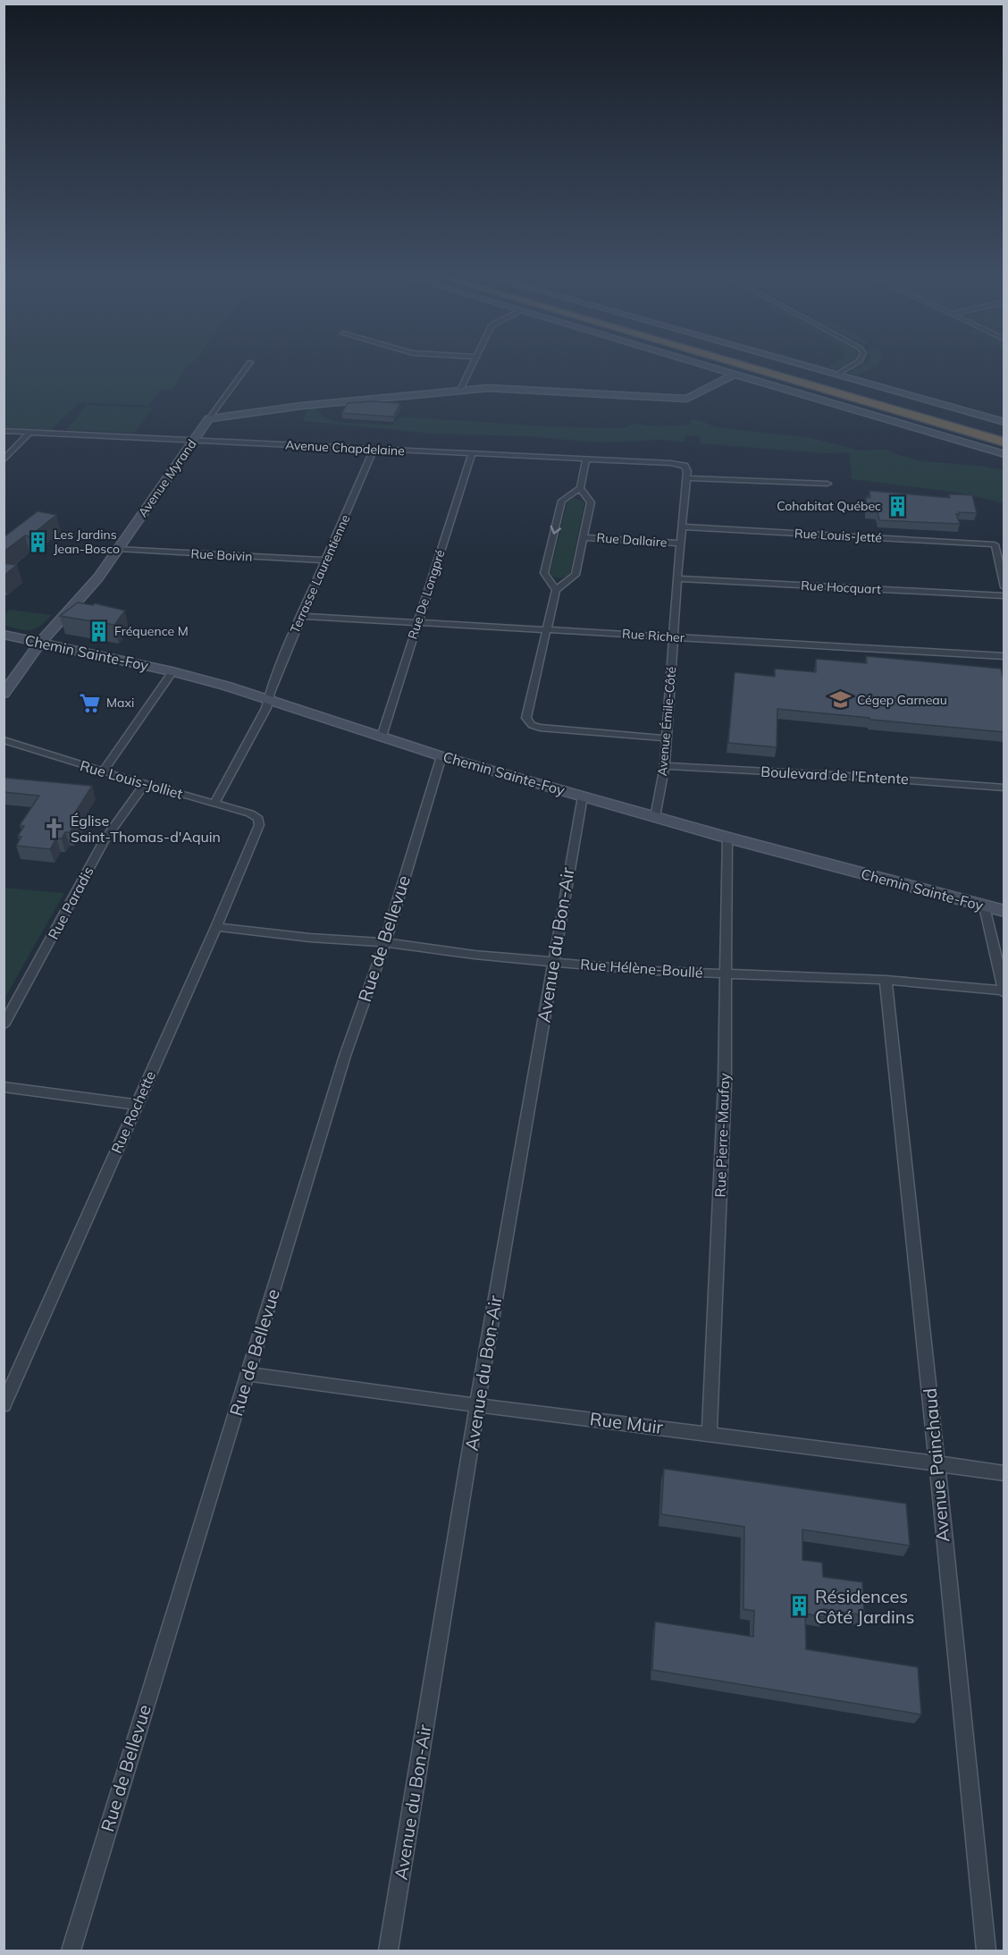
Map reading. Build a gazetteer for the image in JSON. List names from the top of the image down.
{
  "streets": {
    "street": [
      "Avenue Chapdelaine",
      "Avenue Myrand",
      "Rue Louis-Jetté",
      "Rue Dallaire",
      "Rue Boivin",
      "Terrasse Laurentienne",
      "Rue Hocquart",
      "Rue De Longpré",
      "Rue Richer",
      "Chemin Sainte-Foy",
      "Avenue Émile-Côté",
      "Boulevard de l'Entente",
      "Rue Louis-Jolliet",
      "Rue Paradis",
      "Rue de Bellevue",
      "Avenue du Bon-Air",
      "Rue Hélène-Boullé",
      "Rue Rochette",
      "Rue Pierre-Maufay",
      "Rue Muir",
      "Avenue Painchaud"
    ]
  },
  "crossings": [
    ["Avenue Chapdelaine", "Avenue Myrand"],
    ["Avenue Chapdelaine", "Terrasse Laurentienne"],
    ["Avenue Chapdelaine", "Rue De Longpré"],
    ["Avenue Chapdelaine", "Avenue Émile-Côté"],
    ["Avenue Myrand", "Rue Boivin"],
    ["Avenue Myrand", "Chemin Sainte-Foy"],
    ["Rue Louis-Jetté", "Avenue Émile-Côté"],
    ["Rue Dallaire", "Avenue Émile-Côté"],
    ["Rue Boivin", "Terrasse Laurentienne"],
    ["Terrasse Laurentienne", "Rue Richer"],
    ["Terrasse Laurentienne", "Chemin Sainte-Foy"],
    ["Rue Hocquart", "Avenue Émile-Côté"],
    ["Rue De Longpré", "Rue Richer"],
    ["Rue De Longpré", "Chemin Sainte-Foy"],
    ["Rue Richer", "Avenue Émile-Côté"],
    ["Chemin Sainte-Foy", "Avenue Émile-Côté"],
    ["Chemin Sainte-Foy", "Rue de Bellevue"],
    ["Chemin Sainte-Foy", "Avenue du Bon-Air"],
    ["Chemin Sainte-Foy", "Rue Pierre-Maufay"],
    ["Avenue Émile-Côté", "Boulevard de l'Entente"],
    ["Rue Louis-Jolliet", "Rue Paradis"],
    ["Rue Louis-Jolliet", "Rue Rochette"],
    ["Rue de Bellevue", "Rue Hélène-Boullé"],
    ["Rue de Bellevue", "Rue Muir"],
    ["Avenue du Bon-Air", "Rue Hélène-Boullé"],
    ["Avenue du Bon-Air", "Rue Muir"],
    ["Rue Hélène-Boullé", "Rue Rochette"],
    ["Rue Hélène-Boullé", "Rue Pierre-Maufay"],
    ["Rue Hélène-Boullé", "Avenue Painchaud"],
    ["Rue Pierre-Maufay", "Rue Muir"],
    ["Rue Muir", "Avenue Painchaud"]
  ],
  "places": {
    "building": [
      "Cohabitat Québec",
      "Les Jardins Jean-Bosco",
      "Fréquence M",
      "Résidences Côté Jardins"
    ],
    "school or university": ["Cégep Garneau"],
    "supermarket": ["Maxi"],
    "church": ["Église Saint-Thomas-d'Aquin"]
  }
}
